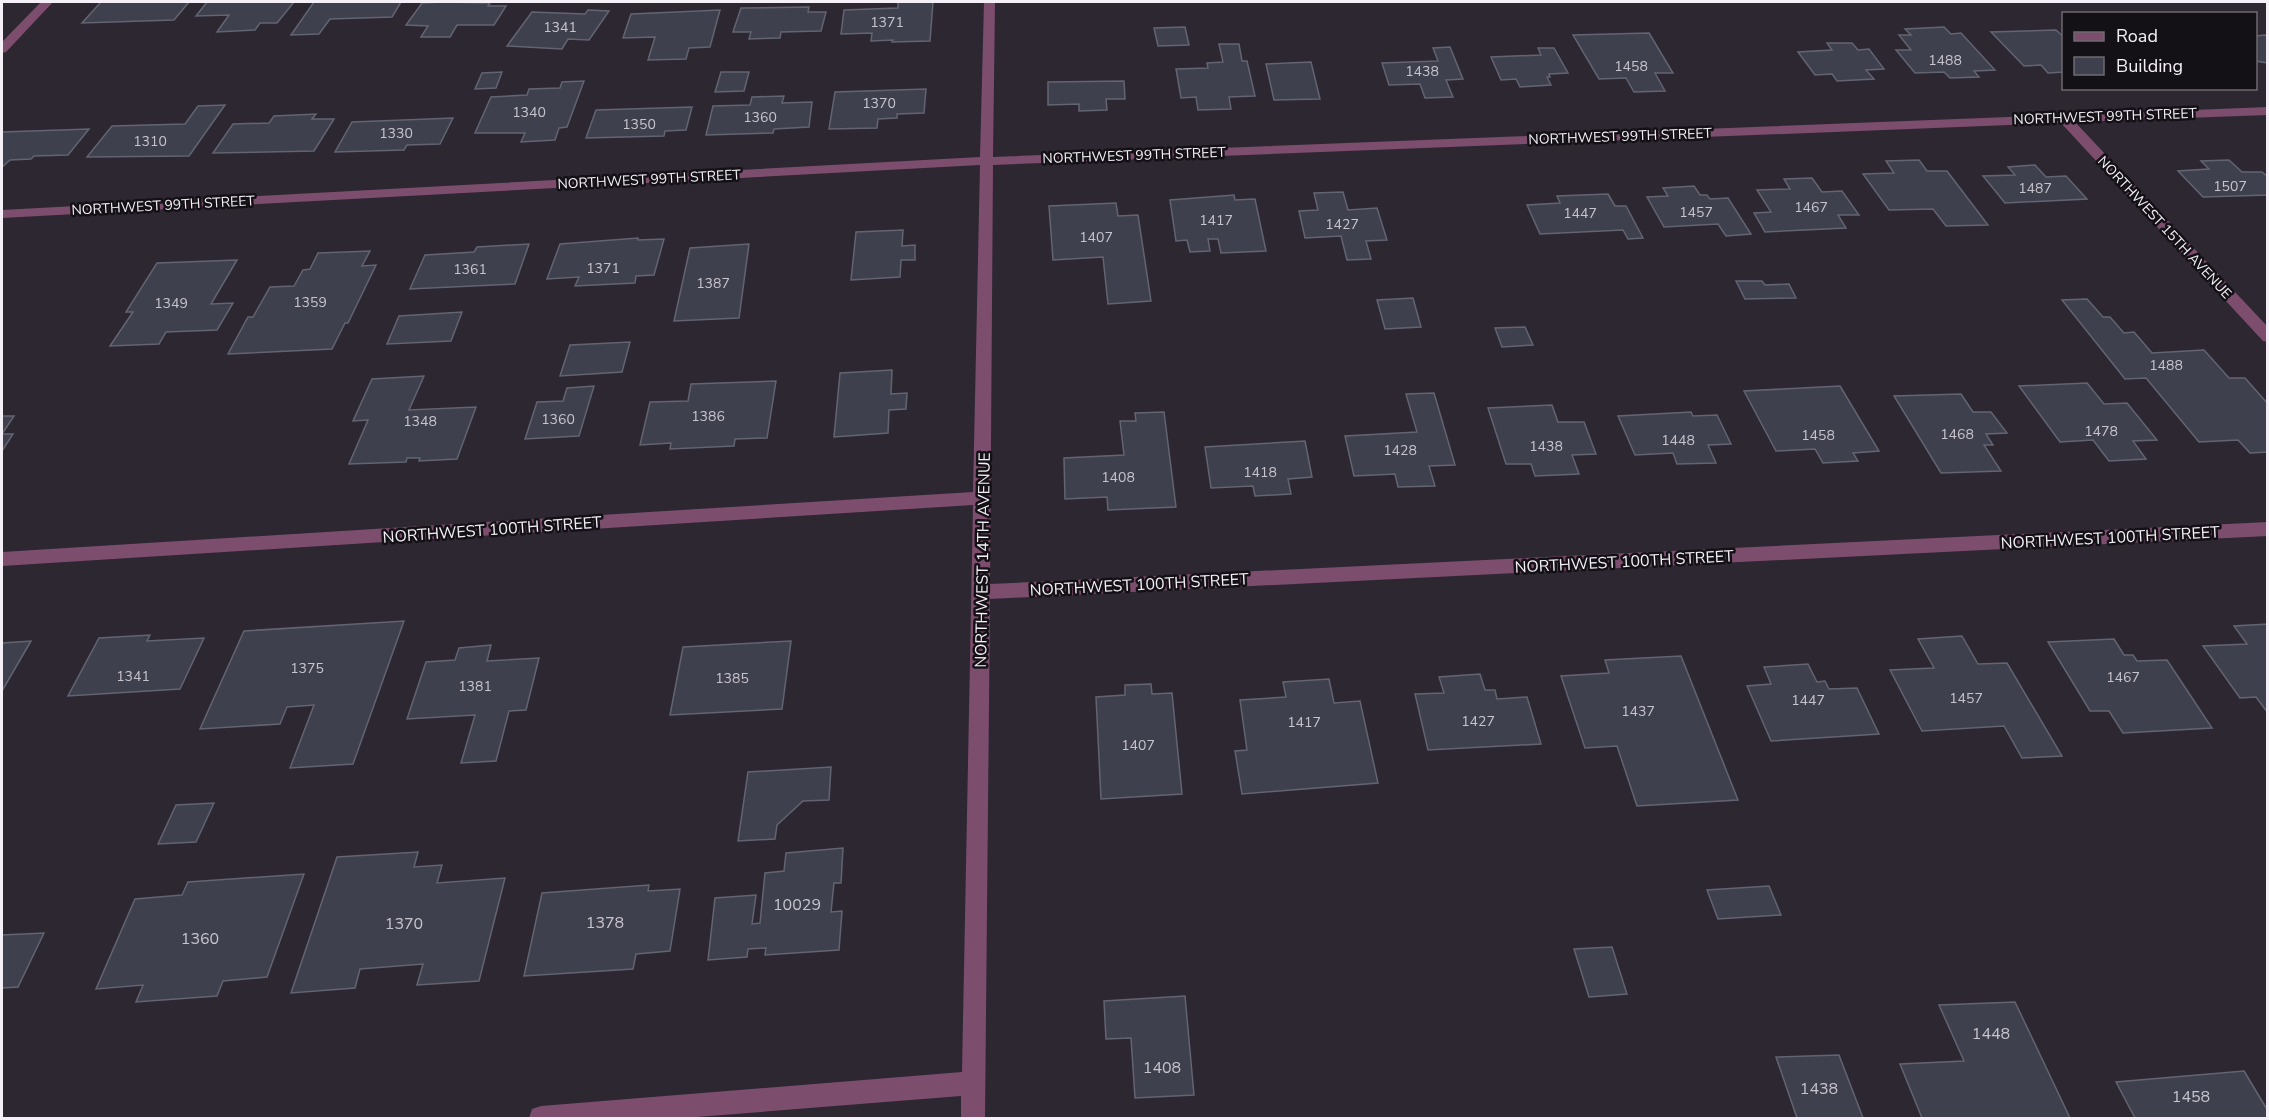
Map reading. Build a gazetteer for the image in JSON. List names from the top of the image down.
{
  "streets": {
    "street": [
      "NORTHWEST 99TH STREET",
      "NORTHWEST 15TH AVENUE",
      "NORTHWEST 100TH STREET",
      "NORTHWEST 14TH AVENUE"
    ]
  },
  "crossings": [
    ["NORTHWEST 99TH STREET", "NORTHWEST 15TH AVENUE"],
    ["NORTHWEST 99TH STREET", "NORTHWEST 14TH AVENUE"],
    ["NORTHWEST 100TH STREET", "NORTHWEST 14TH AVENUE"]
  ],
  "house_numbers": [
    "1371",
    "1341",
    "1488",
    "1458",
    "1438",
    "1370",
    "1340",
    "1360",
    "1350",
    "1330",
    "1310",
    "1507",
    "1487",
    "1467",
    "1457",
    "1447",
    "1417",
    "1427",
    "1407",
    "1371",
    "1361",
    "1387",
    "1359",
    "1349",
    "1488",
    "1386",
    "1360",
    "1348",
    "1478",
    "1468",
    "1458",
    "1448",
    "1438",
    "1428",
    "1418",
    "1408",
    "1375",
    "1341",
    "1467",
    "1385",
    "1381",
    "1457",
    "1447",
    "1437",
    "1427",
    "1417",
    "1407",
    "10029",
    "1378",
    "1370",
    "1360",
    "1448",
    "1408",
    "1438",
    "1458"
  ],
  "legend": ["Road", "Building"]
}
